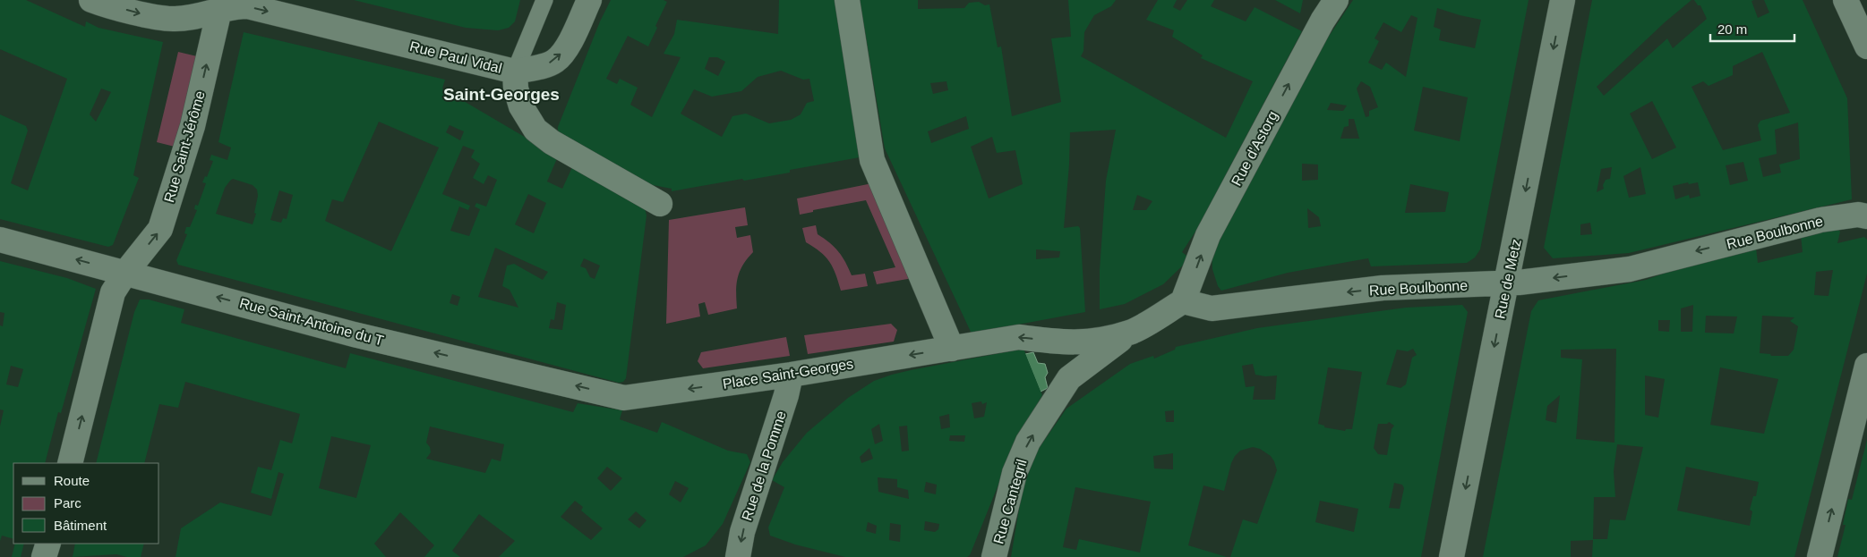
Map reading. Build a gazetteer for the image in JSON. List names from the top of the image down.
{
  "streets": {
    "street": [
      "Rue Paul Vidal",
      "Rue Saint-Jérôme",
      "Rue d'Astorg",
      "Rue Boulbonne",
      "Rue de Metz",
      "Rue Saint-Antoine du T",
      "Place Saint-Georges",
      "Rue de la Pomme",
      "Rue Cantegril"
    ]
  },
  "crossings": [
    ["Rue Paul Vidal", "Rue Saint-Jérôme"],
    ["Rue Saint-Jérôme", "Rue Saint-Antoine du T"],
    ["Rue d'Astorg", "Rue Boulbonne"],
    ["Rue Boulbonne", "Rue de Metz"],
    ["Rue Saint-Antoine du T", "Place Saint-Georges"],
    ["Place Saint-Georges", "Rue de la Pomme"]
  ],
  "one_way": [
    "Rue Paul Vidal",
    "Rue Saint-Jérôme",
    "Rue d'Astorg",
    "Rue Boulbonne",
    "Rue de Metz",
    "Rue Saint-Antoine du T",
    "Place Saint-Georges",
    "Rue de la Pomme",
    "Rue Cantegril"
  ],
  "districts": ["Saint-Georges"],
  "legend": ["Route", "Parc", "Bâtiment"],
  "scale_bar": "20 m"
}
